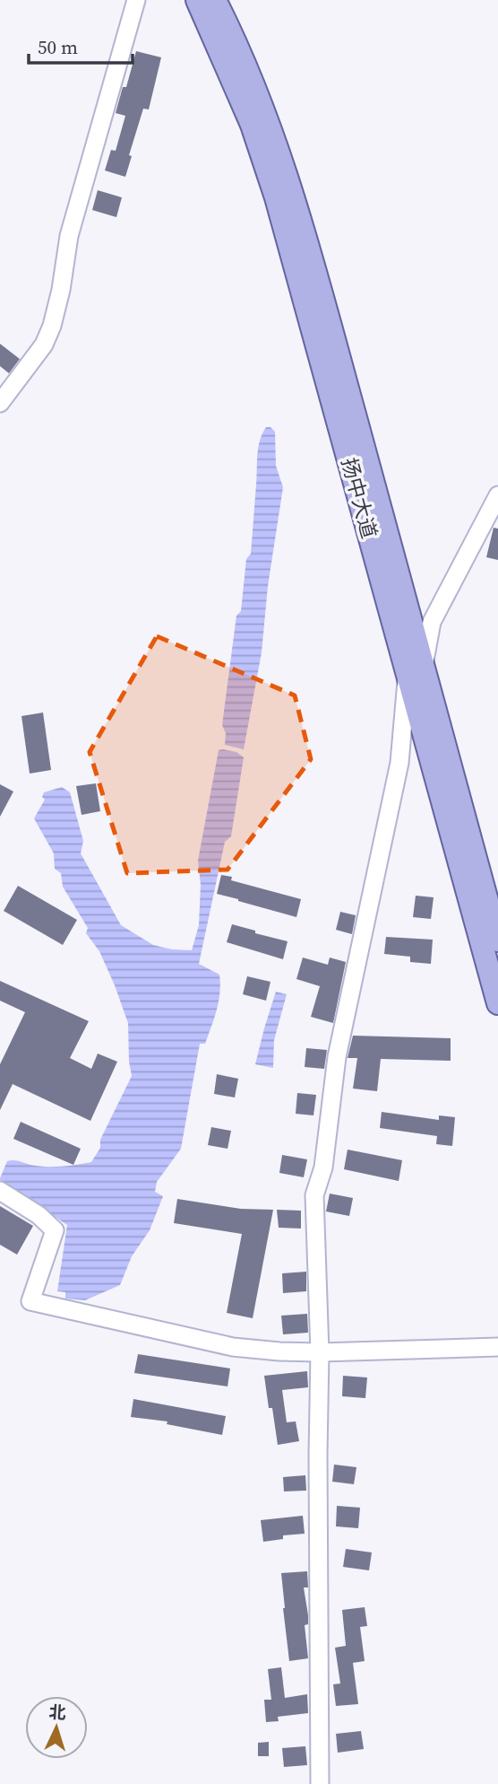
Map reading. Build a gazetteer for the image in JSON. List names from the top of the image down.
{
  "streets": {
    "main road": ["扬中大道"]
  },
  "scale_bar": "50 m",
  "north": "top"
}
